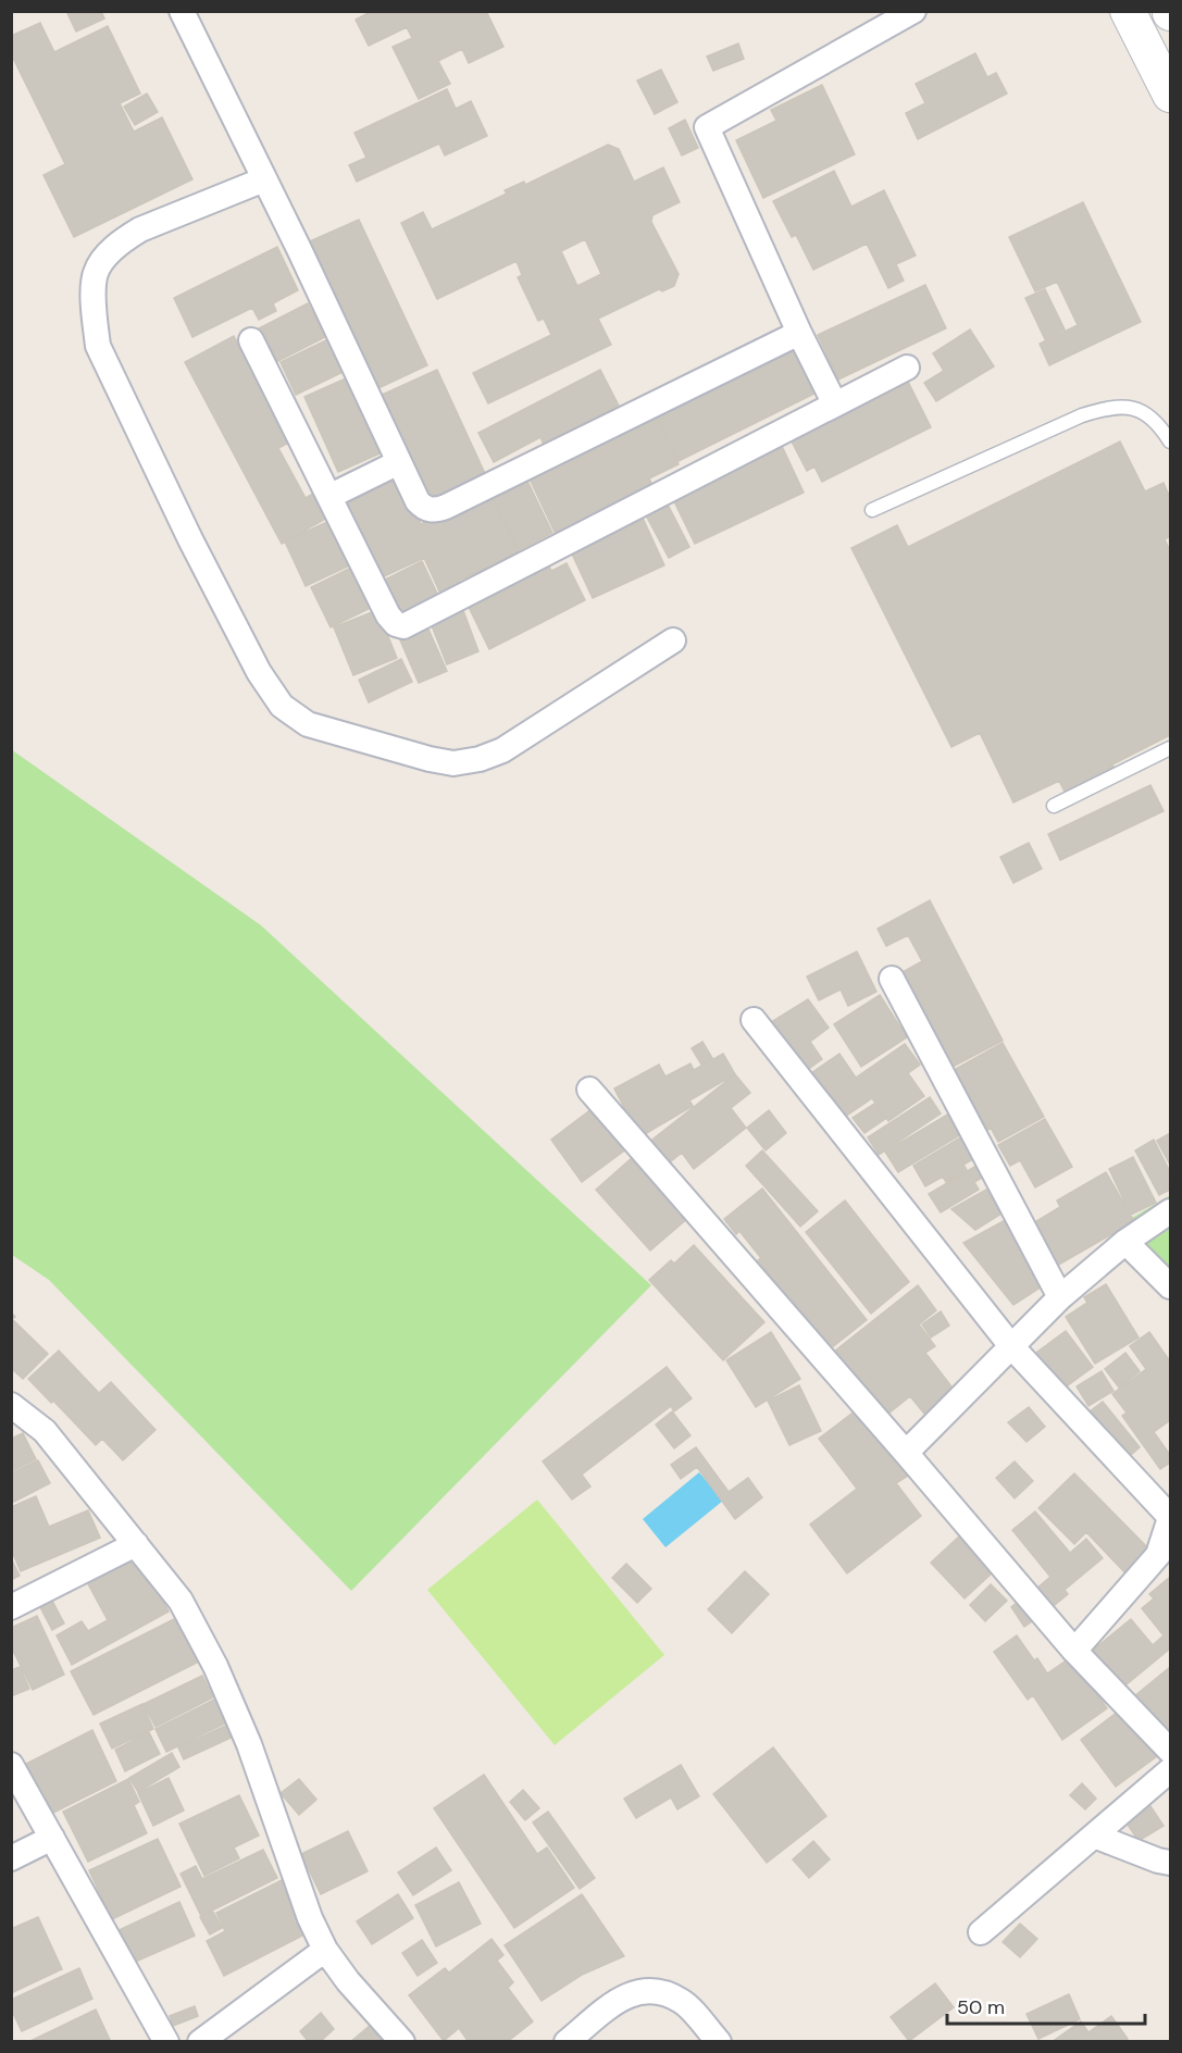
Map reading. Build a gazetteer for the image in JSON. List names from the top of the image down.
{
  "scale_bar": "50 m"
}
